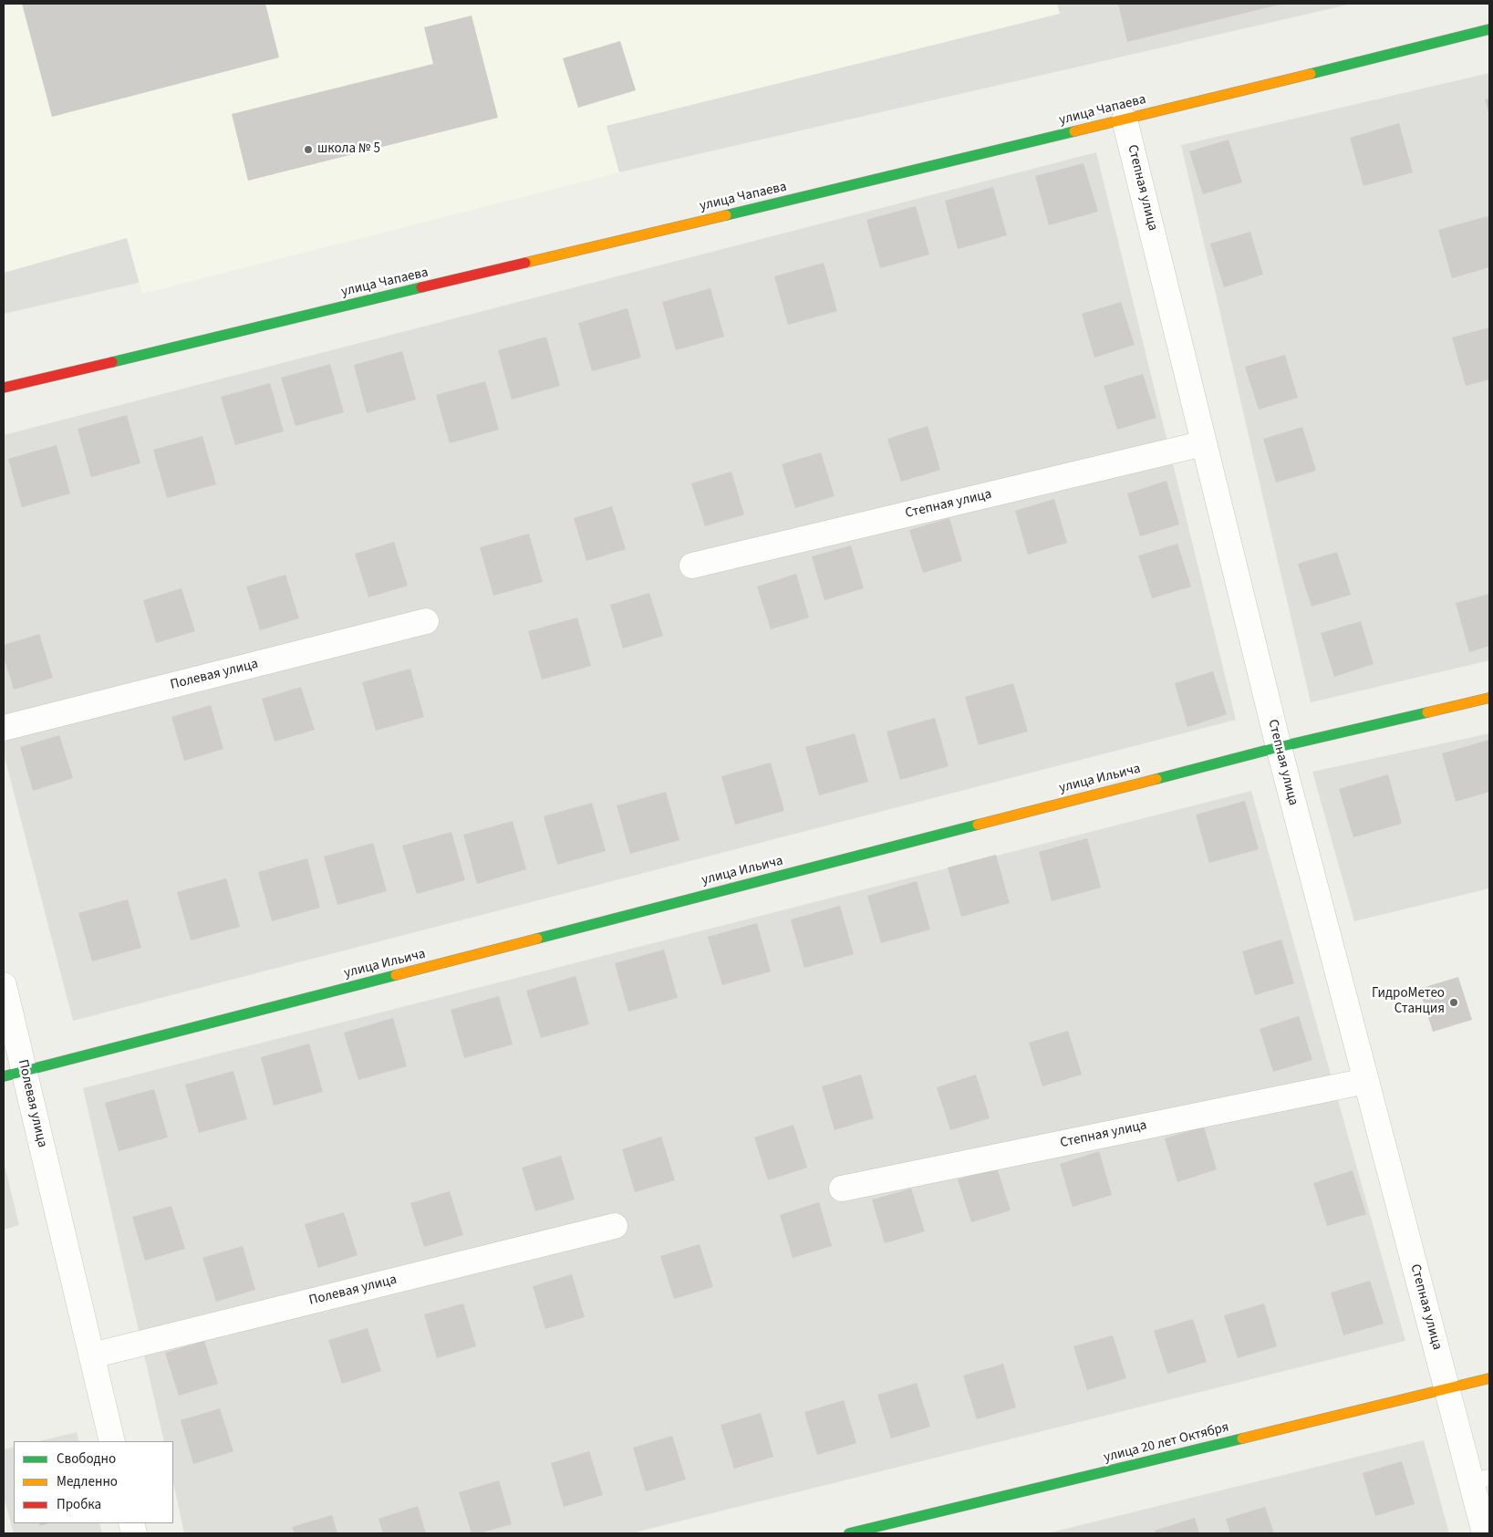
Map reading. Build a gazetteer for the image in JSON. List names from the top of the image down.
{
  "streets": {
    "main road": ["улица Чапаева", "улица Ильича", "улица 20 лет Октября"],
    "street": ["Степная улица", "Полевая улица"]
  },
  "crossings": [
    ["улица Чапаева", "Степная улица"],
    ["Степная улица", "улица Ильича"],
    ["Степная улица", "улица 20 лет Октября"],
    ["Полевая улица", "улица Ильича"]
  ],
  "places": ["школа № 5", "ГидроМетео Станция"],
  "legend": ["Свободно", "Медленно", "Пробка"]
}
